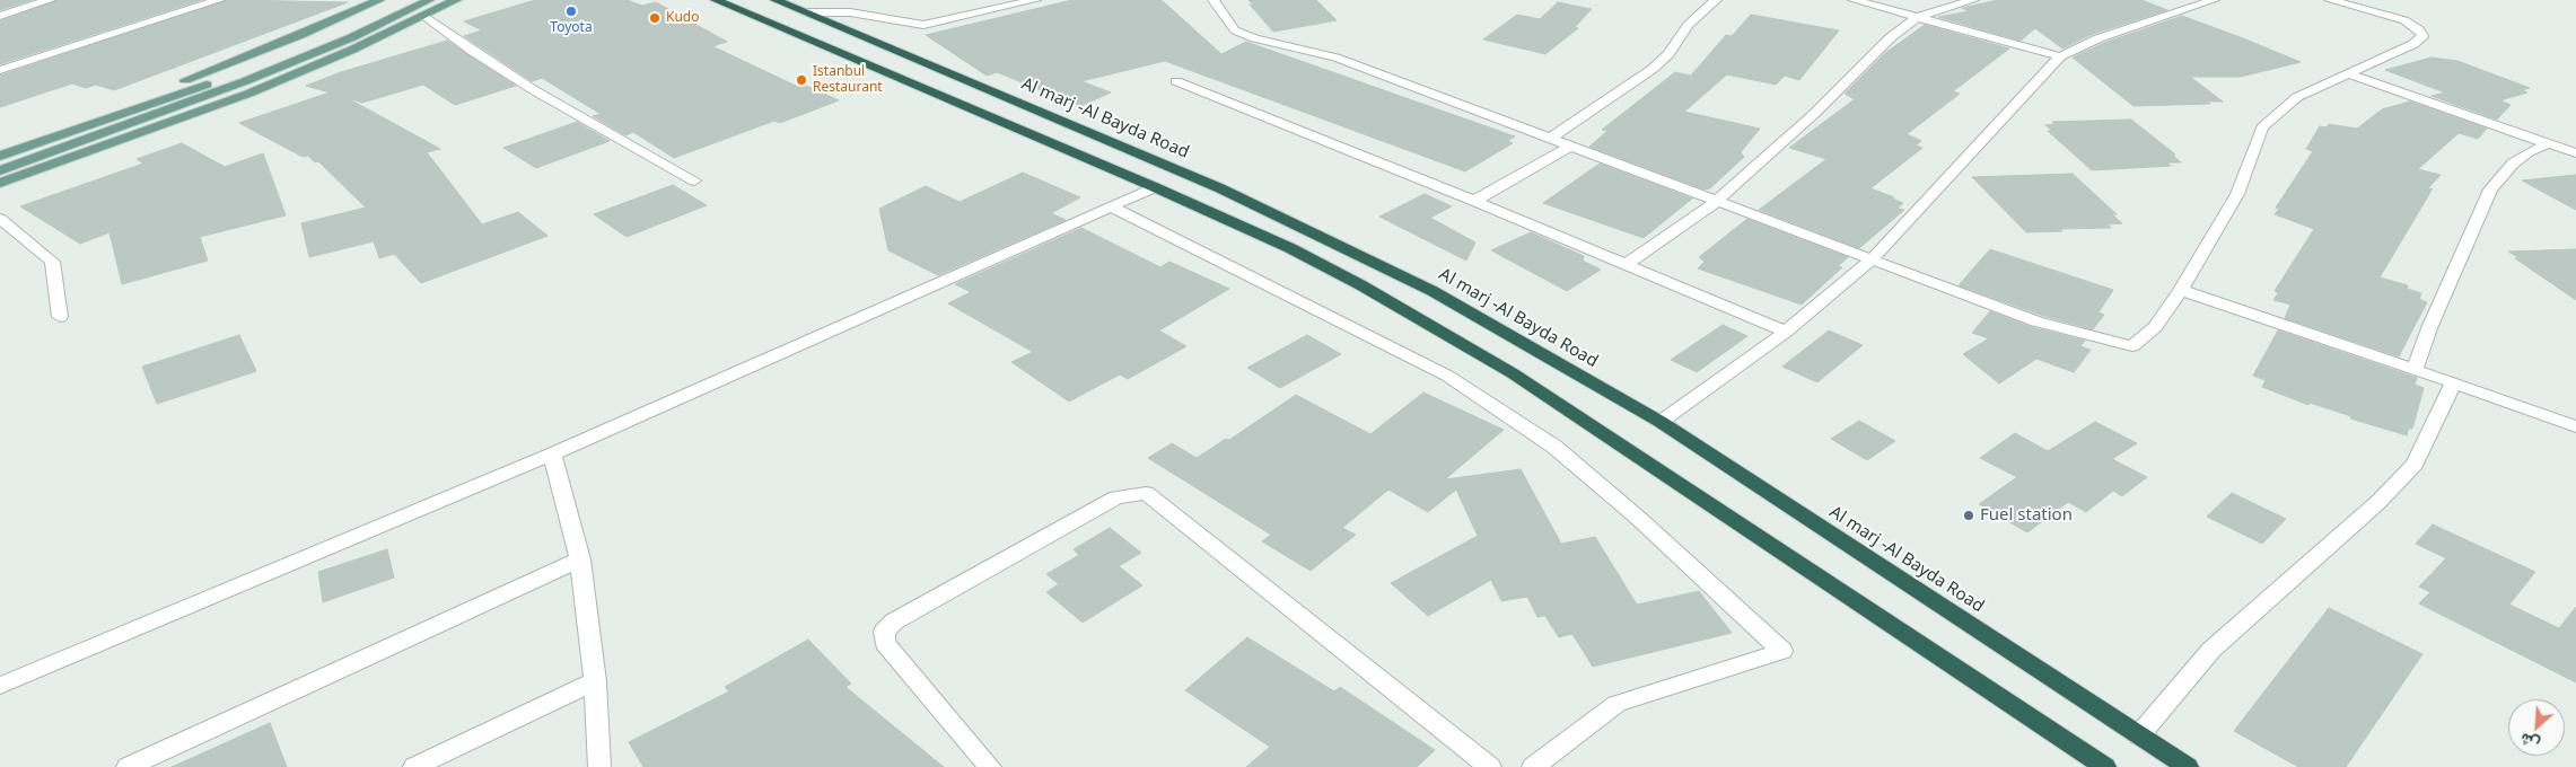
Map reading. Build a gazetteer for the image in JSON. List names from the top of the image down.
{
  "streets": {
    "highway": ["Al marj -Al Bayda Road"]
  },
  "places": [
    "Toyota",
    "Kudo",
    "Istanbul Restaurant",
    "Fuel station"
  ],
  "north": "bottom left"
}
